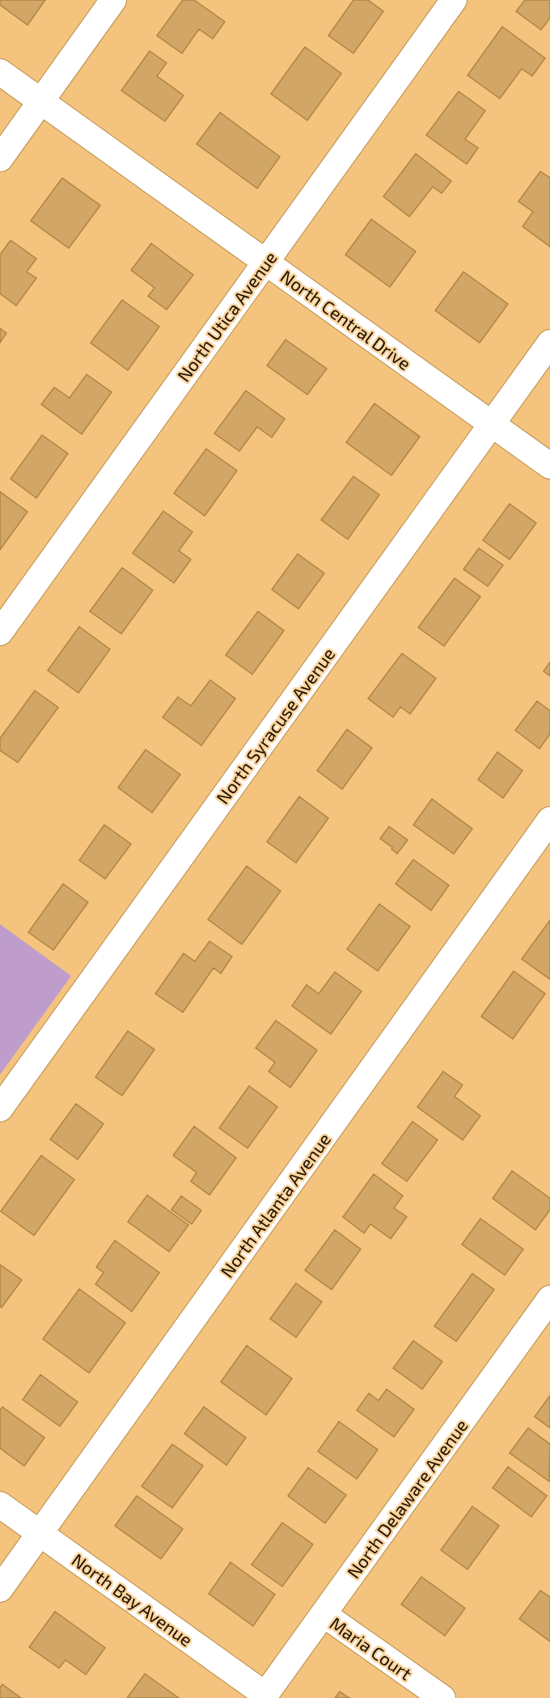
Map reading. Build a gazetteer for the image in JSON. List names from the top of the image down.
{
  "streets": {
    "street": [
      "North Utica Avenue",
      "North Central Drive",
      "North Syracuse Avenue",
      "North Atlanta Avenue",
      "North Delaware Avenue",
      "North Bay Avenue",
      "Maria Court"
    ]
  },
  "crossings": [
    ["North Utica Avenue", "North Central Drive"],
    ["North Central Drive", "North Syracuse Avenue"],
    ["North Atlanta Avenue", "North Bay Avenue"],
    ["North Delaware Avenue", "North Bay Avenue"],
    ["North Delaware Avenue", "Maria Court"]
  ]
}
